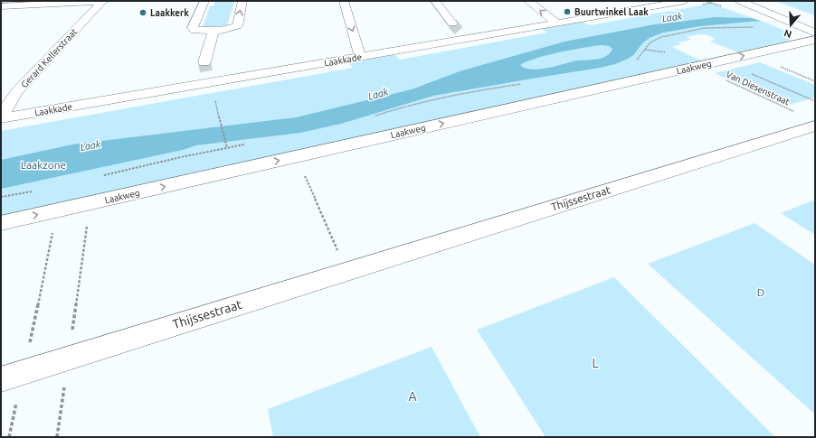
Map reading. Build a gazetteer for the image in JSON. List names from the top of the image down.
{
  "streets": {
    "street": [
      "Gerard Kellerstraat",
      "Laakkade",
      "Laakweg",
      "Thijssestraat"
    ],
    "path": ["Van Diesenstraat"]
  },
  "crossings": [
    ["Gerard Kellerstraat", "Laakkade"],
    ["Laakweg", "Van Diesenstraat"]
  ],
  "one_way": ["Laakweg"],
  "water": ["Laak"],
  "parks": [
    "Laakzone",
    "D",
    "L",
    "A"
  ],
  "places": ["Buurtwinkel Laak", "Laakkerk"],
  "north": "bottom"
}
